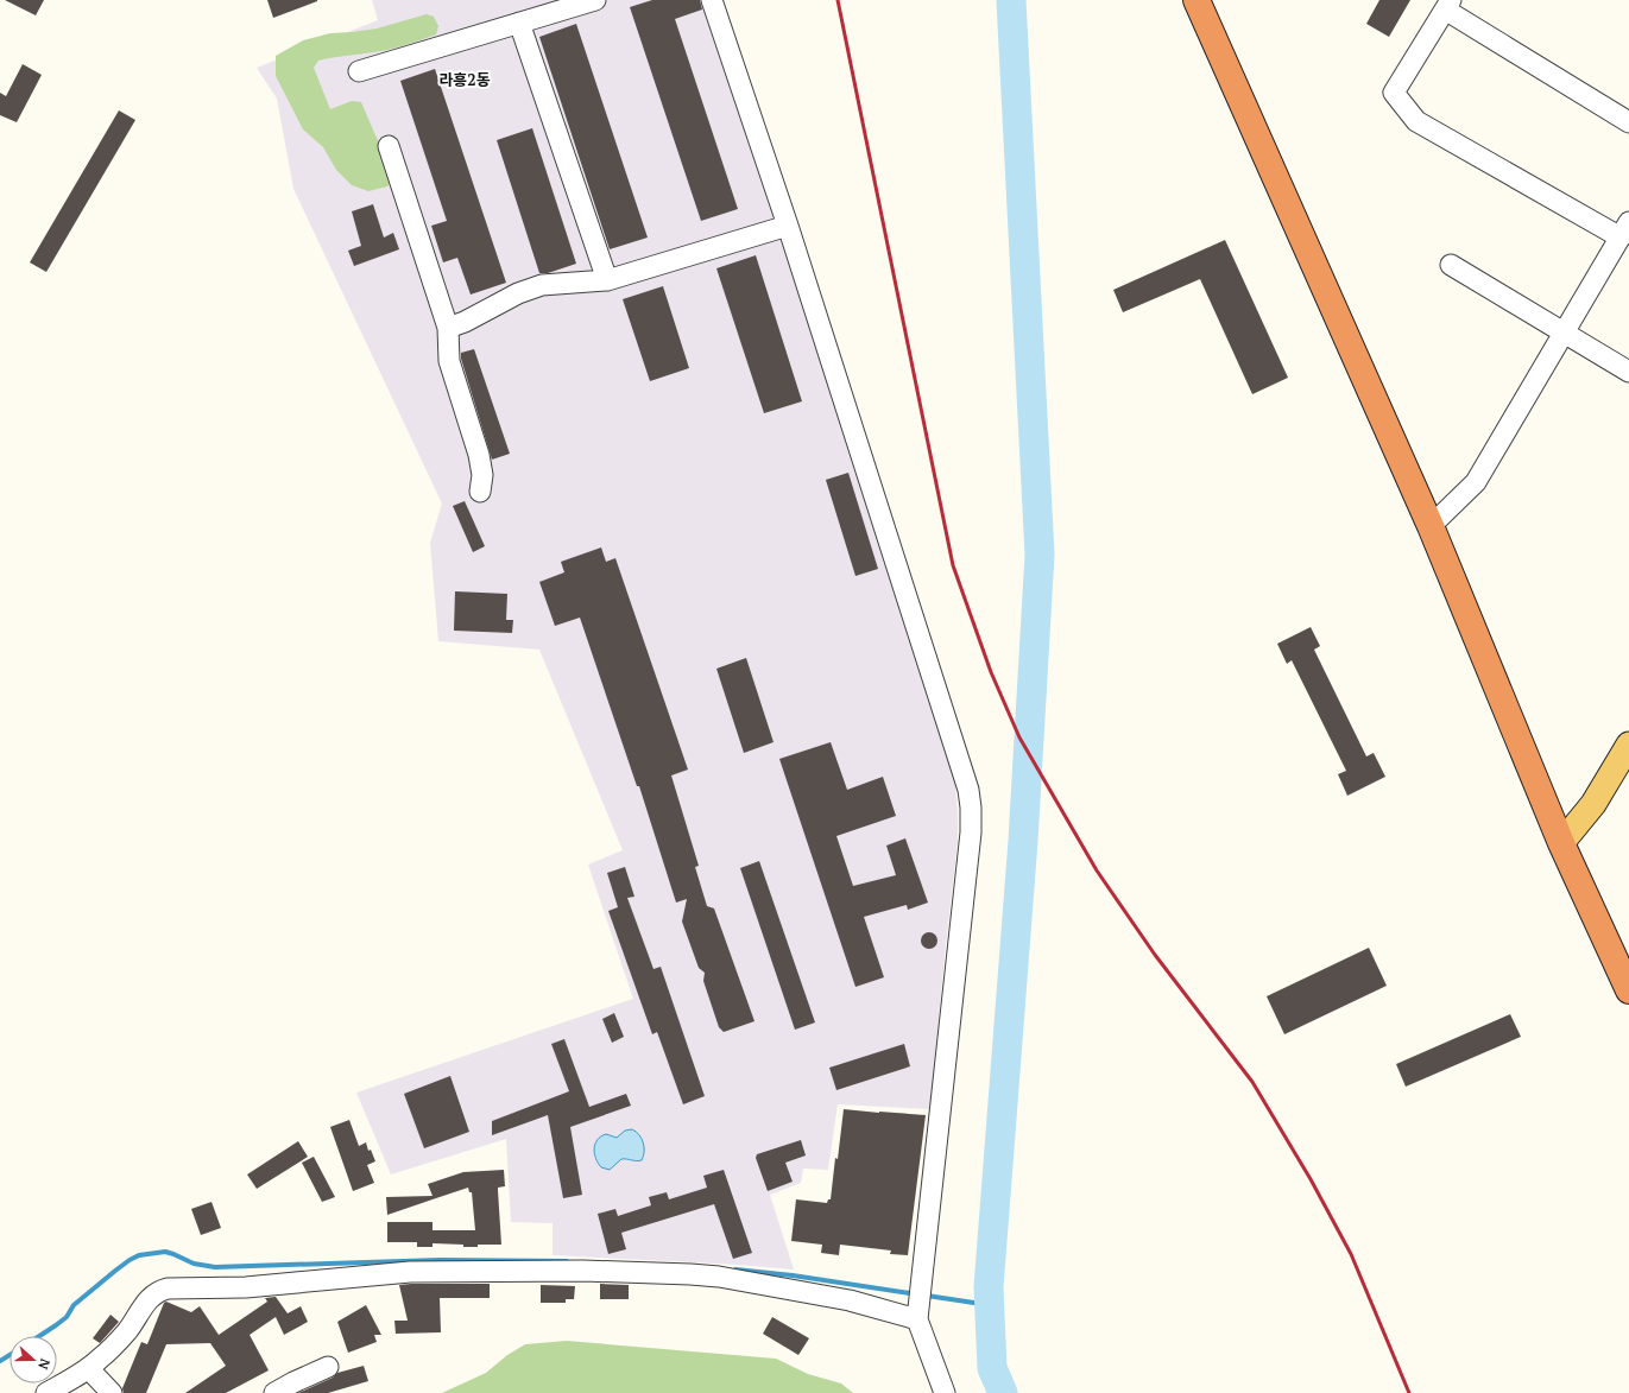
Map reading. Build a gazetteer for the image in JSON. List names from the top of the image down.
{
  "districts": ["라흥2동"],
  "north": "right"
}
